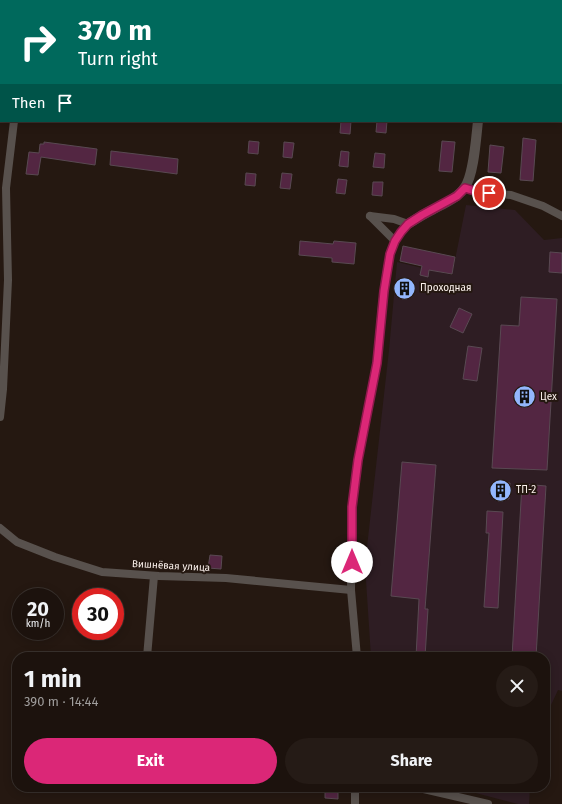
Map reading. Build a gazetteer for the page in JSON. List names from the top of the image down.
{
  "streets": {
    "street": ["Вишнёвая улица"]
  },
  "places": {
    "building": ["Проходная", "Цех", "ТП-2"]
  },
  "page": {
    "turn": ["370 m", "Turn right"],
    "then": "Then",
    "speed": "20 km/h",
    "limit": "30",
    "heading": ["1 min", "390 m · 14:44"],
    "buttons": ["Exit", "Share"]
  }
}
